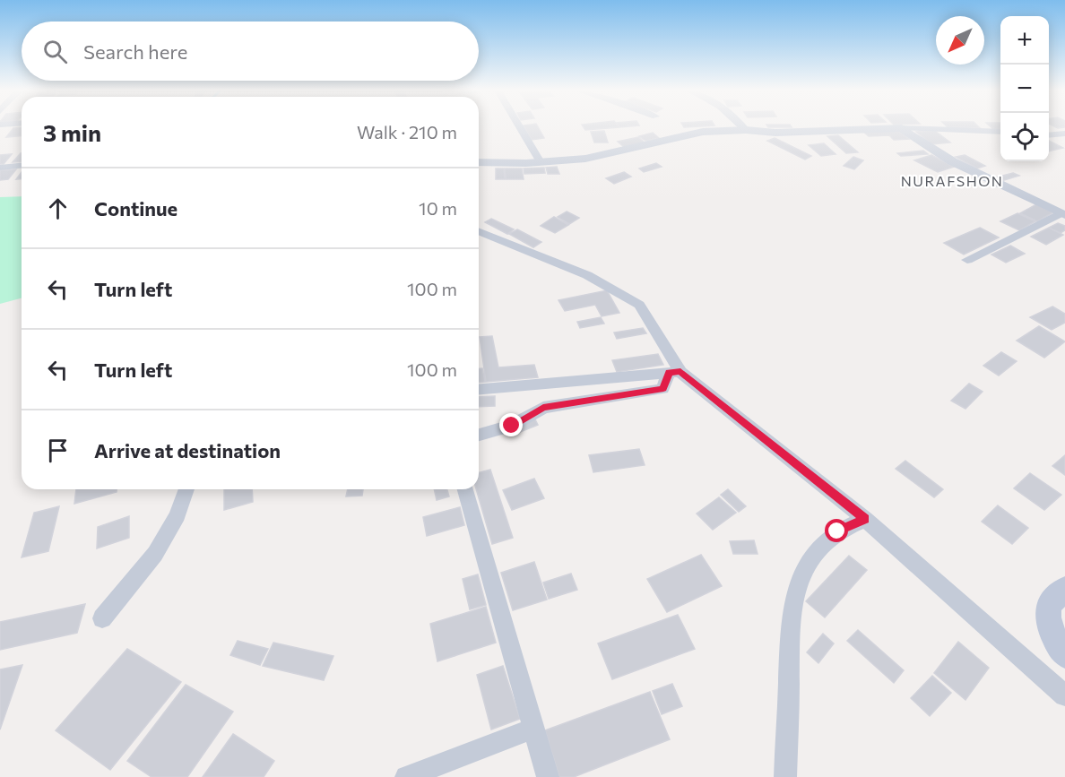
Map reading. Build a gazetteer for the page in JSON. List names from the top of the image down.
{
  "districts": ["NURAFSHON"],
  "north": "bottom left",
  "page": {
    "map_buttons": ["+", "−"],
    "search": "Search here",
    "heading": ["3 min", "Walk · 210 m"],
    "list": [
      ["Continue", "10 m"],
      ["Turn left", "100 m"],
      ["Turn left", "100 m"],
      "Arrive at destination"
    ]
  }
}
